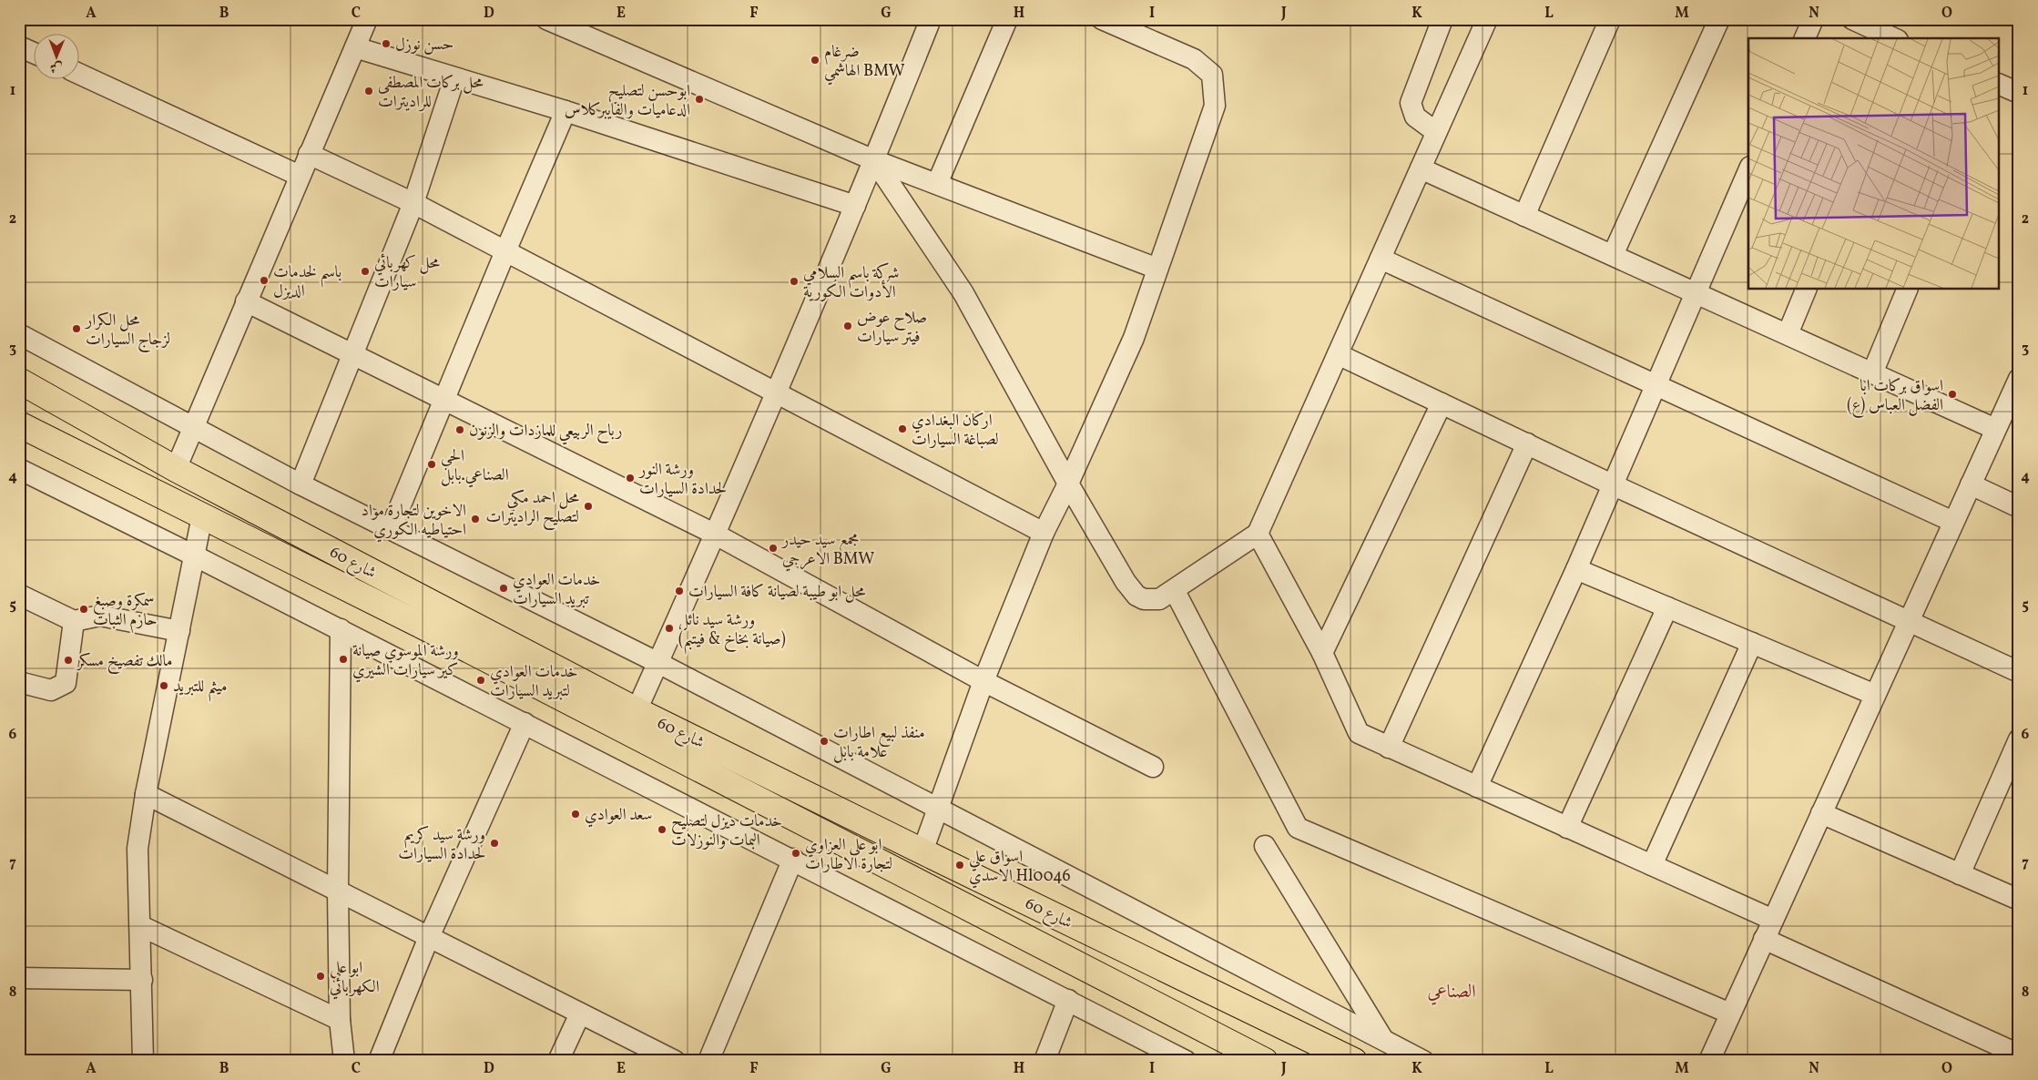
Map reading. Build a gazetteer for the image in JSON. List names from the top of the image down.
{
  "streets": {
    "highway": ["شارع 60"]
  },
  "districts": ["الصناعي"],
  "places": [
    "حسن نوزل",
    "ضرغام الهاشمي BMW",
    "محل بركات المصطفى للراديترات",
    "ابوحسن لتصليح الدعاميات والفايبركلاس",
    "محل كهربائي سيارات",
    "باسم لخدمات الديزل",
    "شركة باسم السلامي الأدوات الكورية",
    "صلاح عوض فيتر سيارات",
    "محل الكرار لزجاج السيارات",
    "اسواق بركات ابا الفضل العباس (ع)",
    "اركان البغدادي لصباغة السيارات",
    "رباح الربيعي للمازدات والزنون",
    "الحي الصناعي.بابل",
    "ورشة النور لحدادة السيارات",
    "محل احمد مكي لتصليح الراديترات",
    "الاخوين لتجارة مواد احتياطيه الكوري",
    "مجمع سيد حيدر الاعرجي BMW",
    "خدمات العوادي تبريد السيارات",
    "محل ابو طيبة لصيانة كافة السيارات",
    "سمكرة وصبغ حازم الثبات",
    "ورشة سيد نائل (صيانة بخاخ & فيتبم)",
    "ورشة الموسوي صيانة كير سيارات الشيري",
    "مالك تفصيخ مسكر",
    "خدمات العوادي لتبريد السيارات",
    "ميثم للتبريد",
    "منفذ لبيع اطارات علامة بابل",
    "سعد العوادي",
    "خدمات ديزل لتصليح البمات والنوزلات",
    "ورشة سيد كريم لحدادة السيارات",
    "ابو علي العزاوي لتجارة الاطارات",
    "اسواق علي الاسدي Hl0046",
    "ابو علي الكهربائي"
  ],
  "north": "bottom",
  "grid": {
    "columns": [
      "A",
      "B",
      "C",
      "D",
      "E",
      "F",
      "G",
      "H",
      "I",
      "J",
      "K",
      "L",
      "M",
      "N",
      "O"
    ],
    "rows": [
      "1",
      "2",
      "3",
      "4",
      "5",
      "6",
      "7",
      "8"
    ]
  }
}
